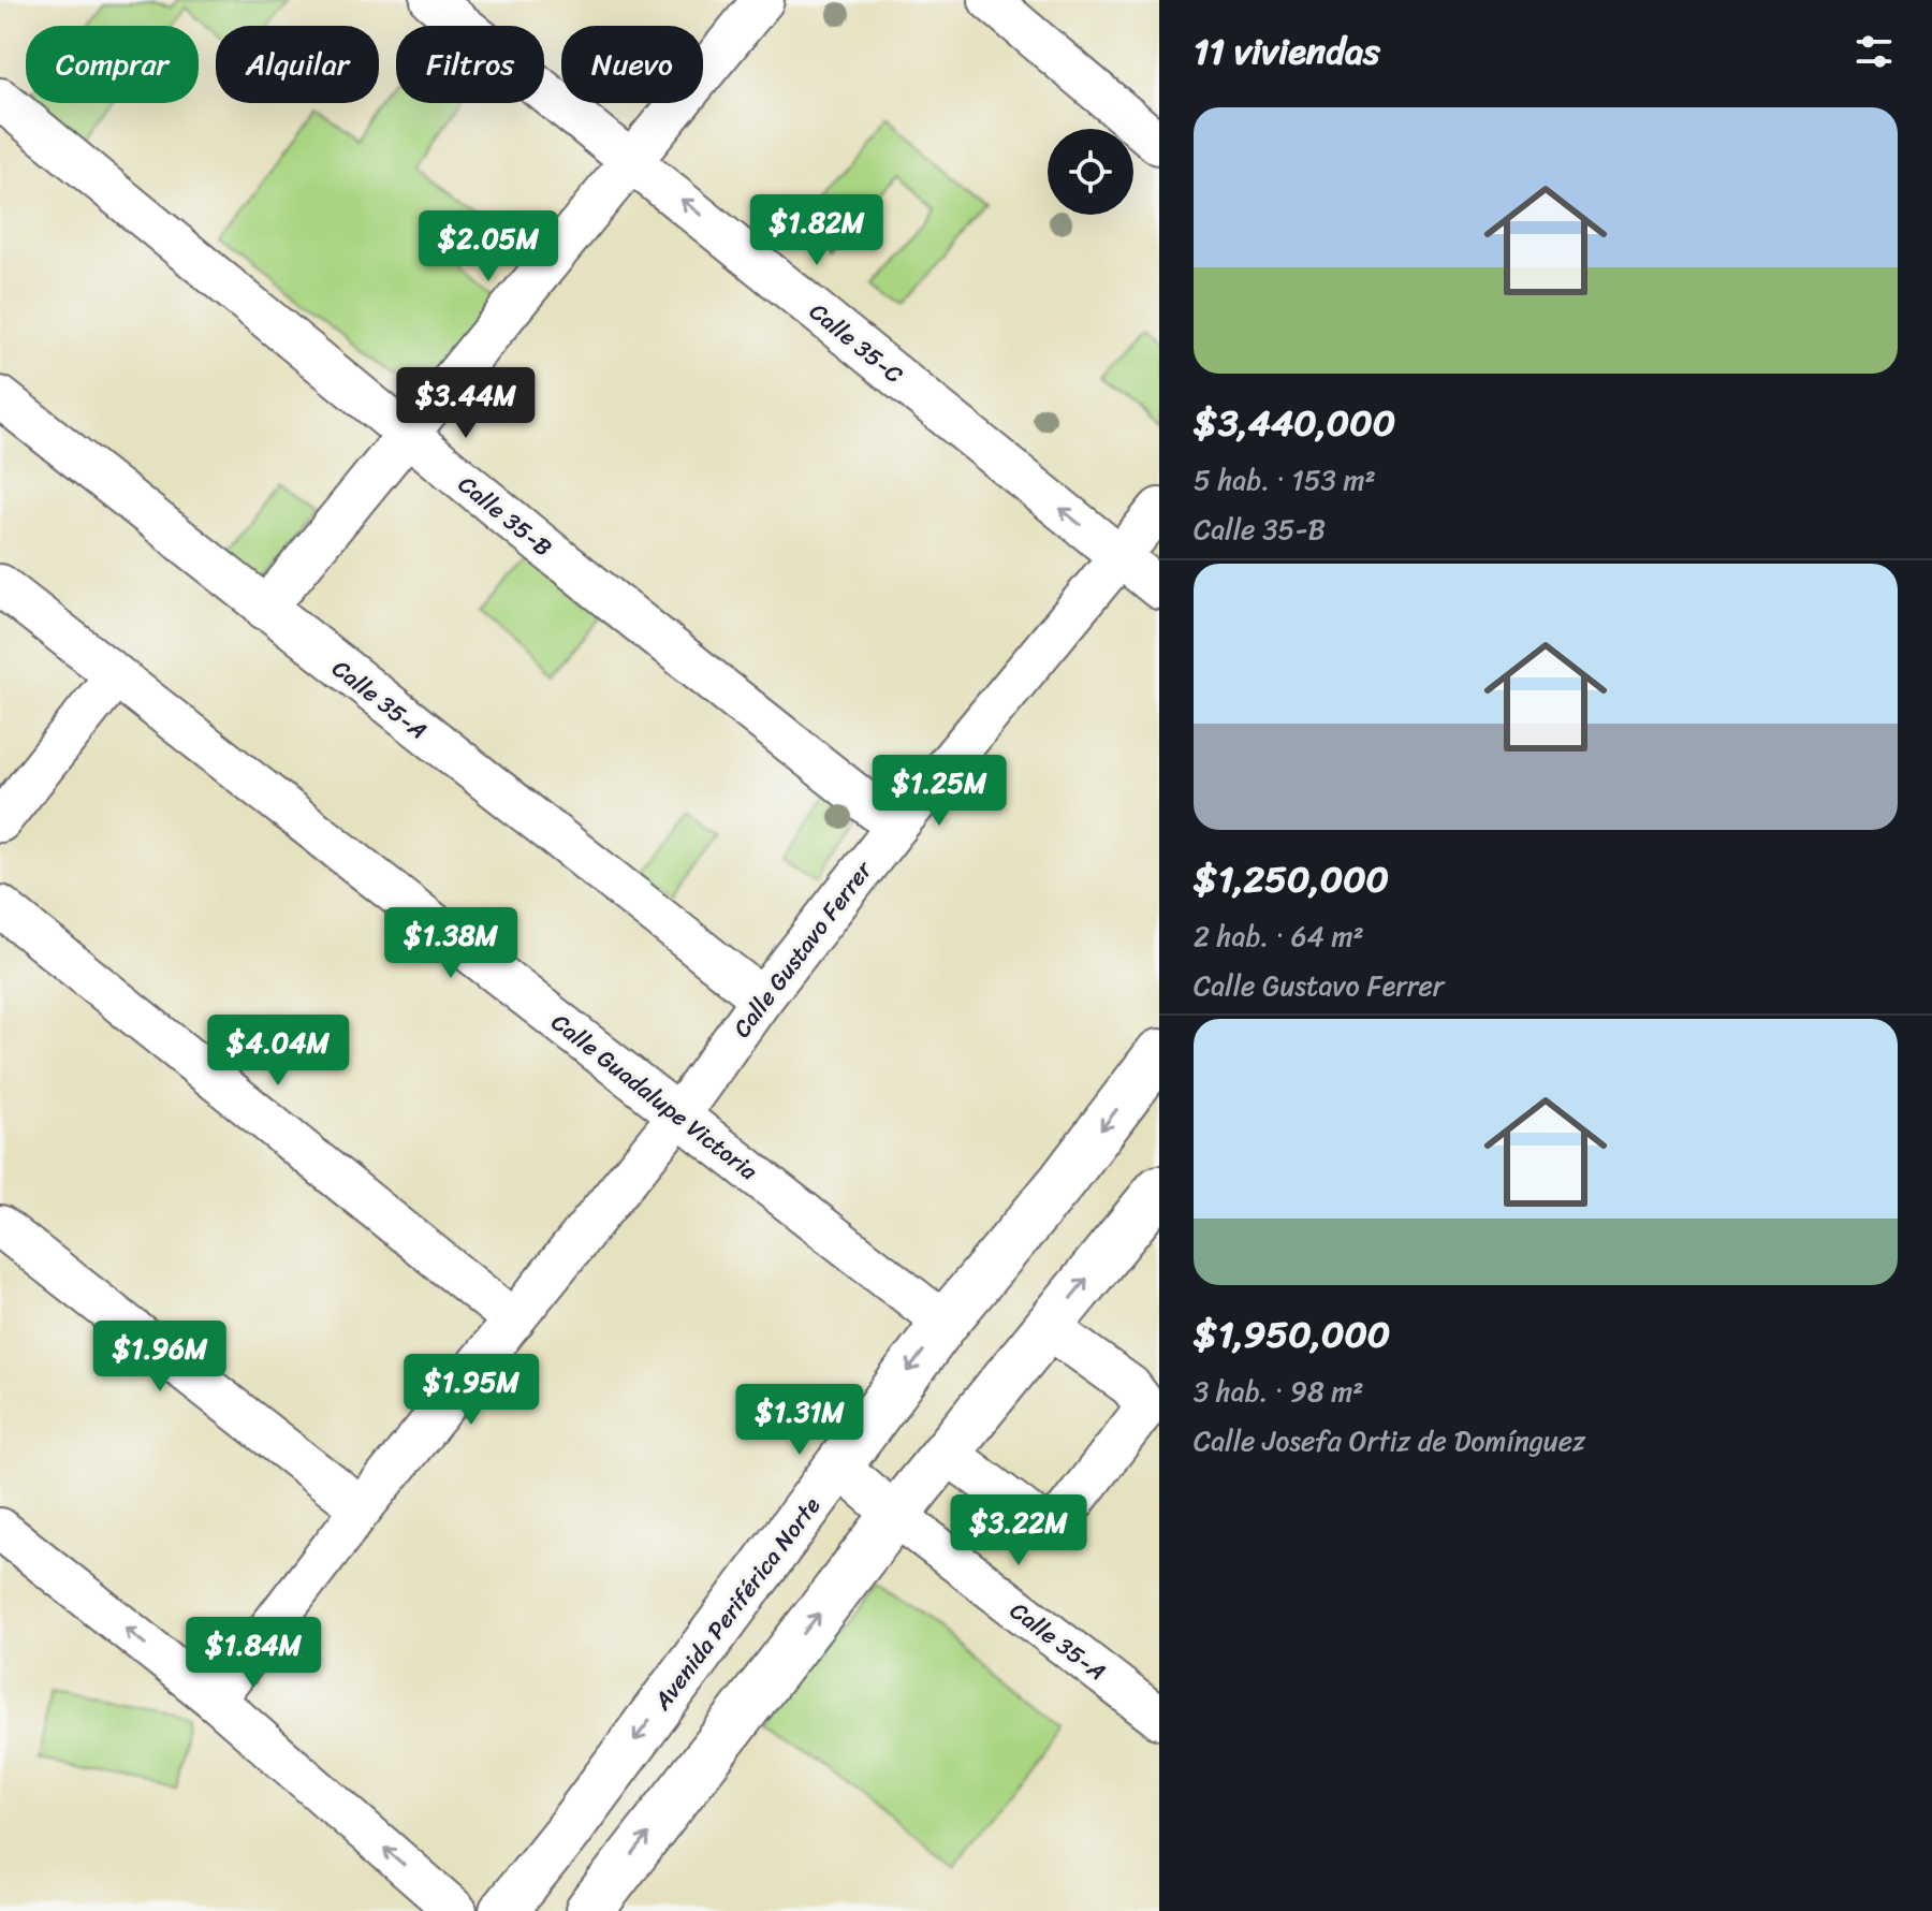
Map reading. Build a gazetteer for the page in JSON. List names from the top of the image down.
{
  "streets": {
    "main road": ["Avenida Periférica Norte"],
    "street": [
      "Calle 35-C",
      "Calle 35-B",
      "Calle 35-A",
      "Calle Gustavo Ferrer",
      "Calle Guadalupe Victoria"
    ]
  },
  "crossings": [
    ["Calle 35-C", "Calle Gustavo Ferrer"],
    ["Calle 35-B", "Calle Gustavo Ferrer"],
    ["Calle 35-A", "Calle Gustavo Ferrer"],
    ["Calle 35-A", "Avenida Periférica Norte"],
    ["Calle Gustavo Ferrer", "Calle Guadalupe Victoria"],
    ["Calle Guadalupe Victoria", "Avenida Periférica Norte"]
  ],
  "page": {
    "heading": "11 viviendas",
    "chip": [
      "Comprar",
      "Alquilar",
      "Filtros",
      "Nuevo"
    ],
    "list": [
      {
        "name": "$3,440,000",
        "note": "5 hab. · 153 m² · Calle 35-B"
      },
      {
        "name": "$1,250,000",
        "note": "2 hab. · 64 m² · Calle Gustavo Ferrer"
      },
      {
        "name": "$1,950,000",
        "note": "3 hab. · 98 m² · Calle Josefa Ortiz de Domínguez"
      }
    ],
    "price": [
      "$1.82M",
      "$2.05M",
      "$3.44M",
      "$1.25M",
      "$1.38M",
      "$4.04M",
      "$1.96M",
      "$1.95M",
      "$1.31M",
      "$3.22M",
      "$1.84M"
    ]
  }
}
